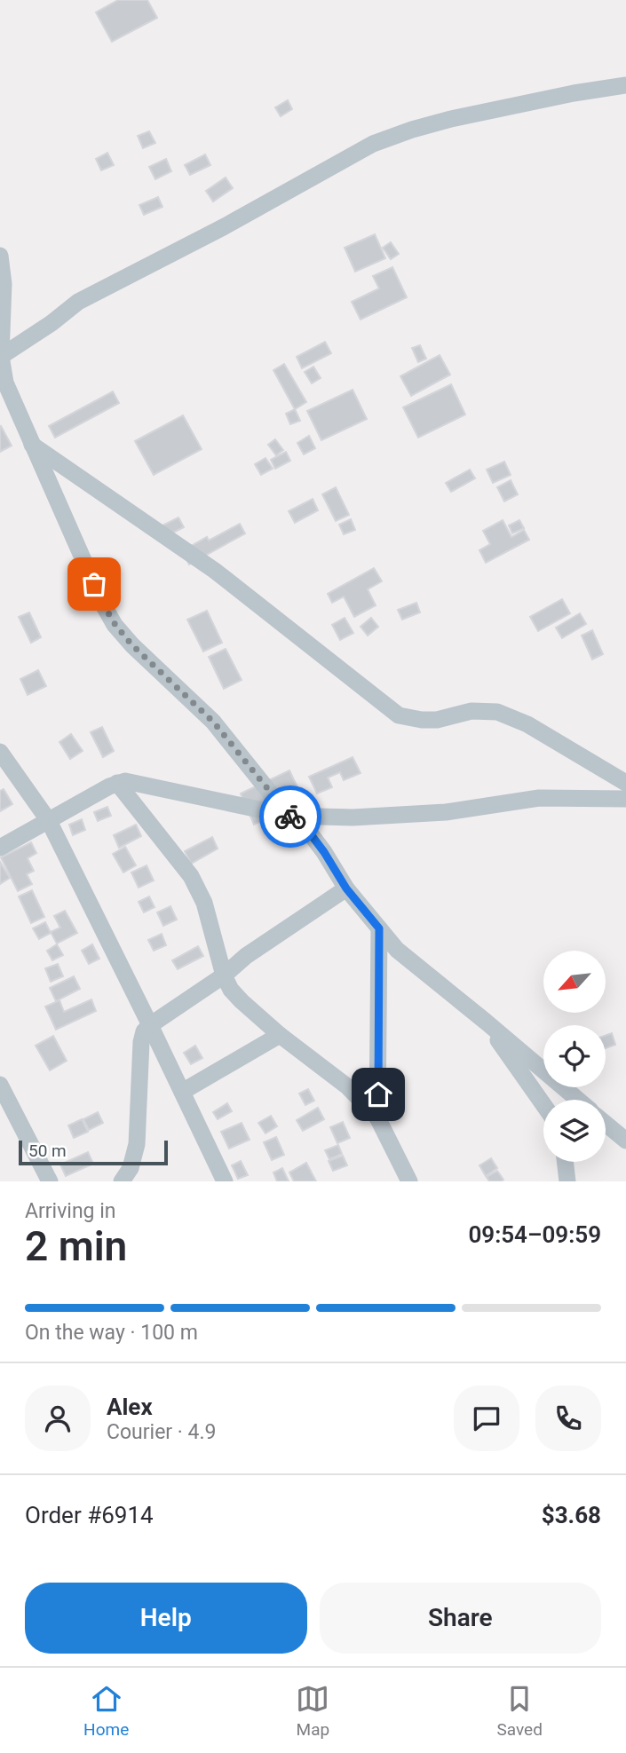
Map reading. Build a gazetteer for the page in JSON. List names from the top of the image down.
{
  "scale_bar": "50 m",
  "north": "bottom left",
  "page": {
    "scale": "50 m",
    "heading": ["2 min", "Arriving in", "09:54–09:59"],
    "panel": [
      "Alex",
      "Courier · 4.9",
      "Order #6914",
      "$3.68"
    ],
    "bar": "On the way · 100 m",
    "buttons": ["Help", "Share"],
    "tabs": ["Home", "Map", "Saved"]
  }
}
